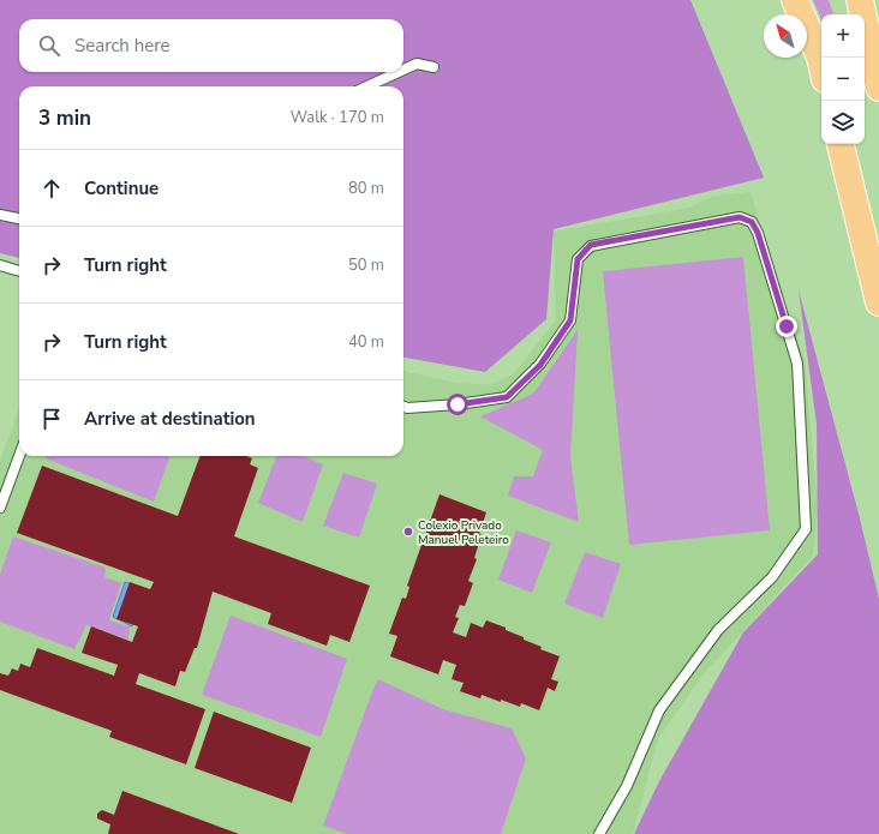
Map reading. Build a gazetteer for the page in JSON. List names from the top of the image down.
{
  "places": ["Colexio Privado Manuel Peleteiro"],
  "north": "top left",
  "page": {
    "map_buttons": ["+", "−"],
    "search": "Search here",
    "heading": ["3 min", "Walk · 170 m"],
    "list": [
      ["Continue", "80 m"],
      ["Turn right", "50 m"],
      ["Turn right", "40 m"],
      "Arrive at destination"
    ]
  }
}
